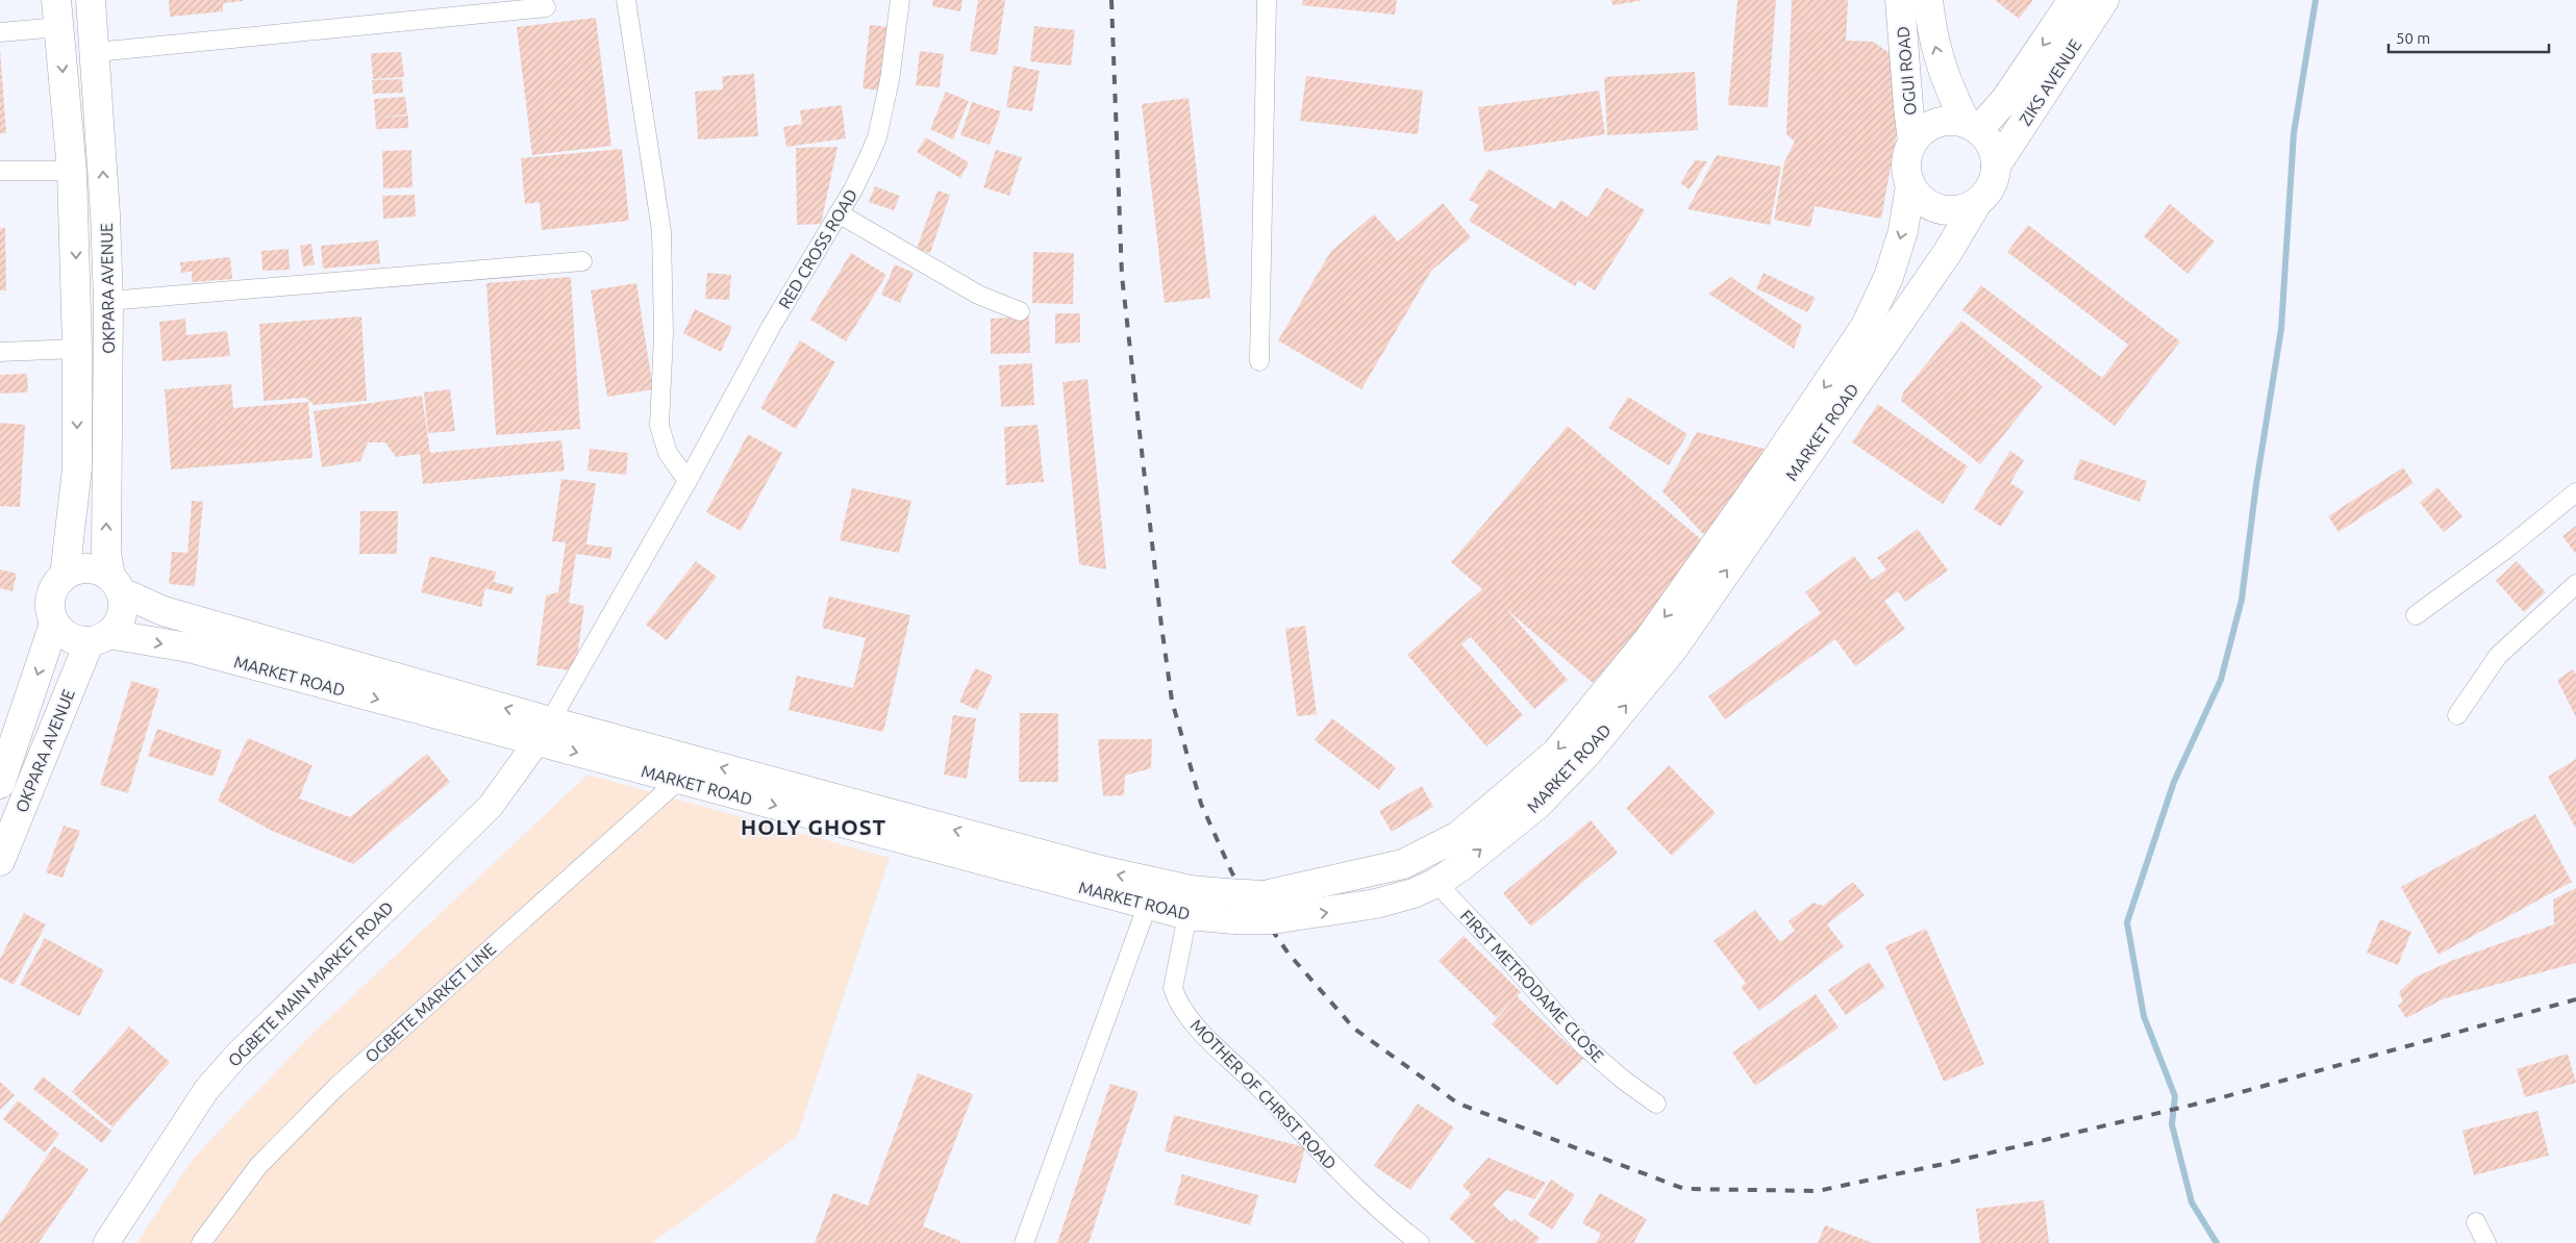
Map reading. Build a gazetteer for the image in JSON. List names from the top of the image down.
{
  "streets": {
    "main road": [
      "OGUI ROAD",
      "ZIKS AVENUE",
      "OKPARA AVENUE",
      "MARKET ROAD"
    ],
    "street": [
      "RED CROSS ROAD",
      "OGBETE MAIN MARKET ROAD",
      "FIRST METRODAME CLOSE",
      "OGBETE MARKET LINE",
      "MOTHER OF CHRIST ROAD"
    ]
  },
  "crossings": [
    ["OGUI ROAD", "ZIKS AVENUE"],
    ["OGUI ROAD", "MARKET ROAD"],
    ["ZIKS AVENUE", "MARKET ROAD"],
    ["RED CROSS ROAD", "MARKET ROAD"],
    ["RED CROSS ROAD", "OGBETE MAIN MARKET ROAD"],
    ["OKPARA AVENUE", "MARKET ROAD"],
    ["MARKET ROAD", "OGBETE MAIN MARKET ROAD"],
    ["MARKET ROAD", "FIRST METRODAME CLOSE"],
    ["MARKET ROAD", "OGBETE MARKET LINE"],
    ["MARKET ROAD", "MOTHER OF CHRIST ROAD"]
  ],
  "districts": ["HOLY GHOST"],
  "scale_bar": "50 m"
}
